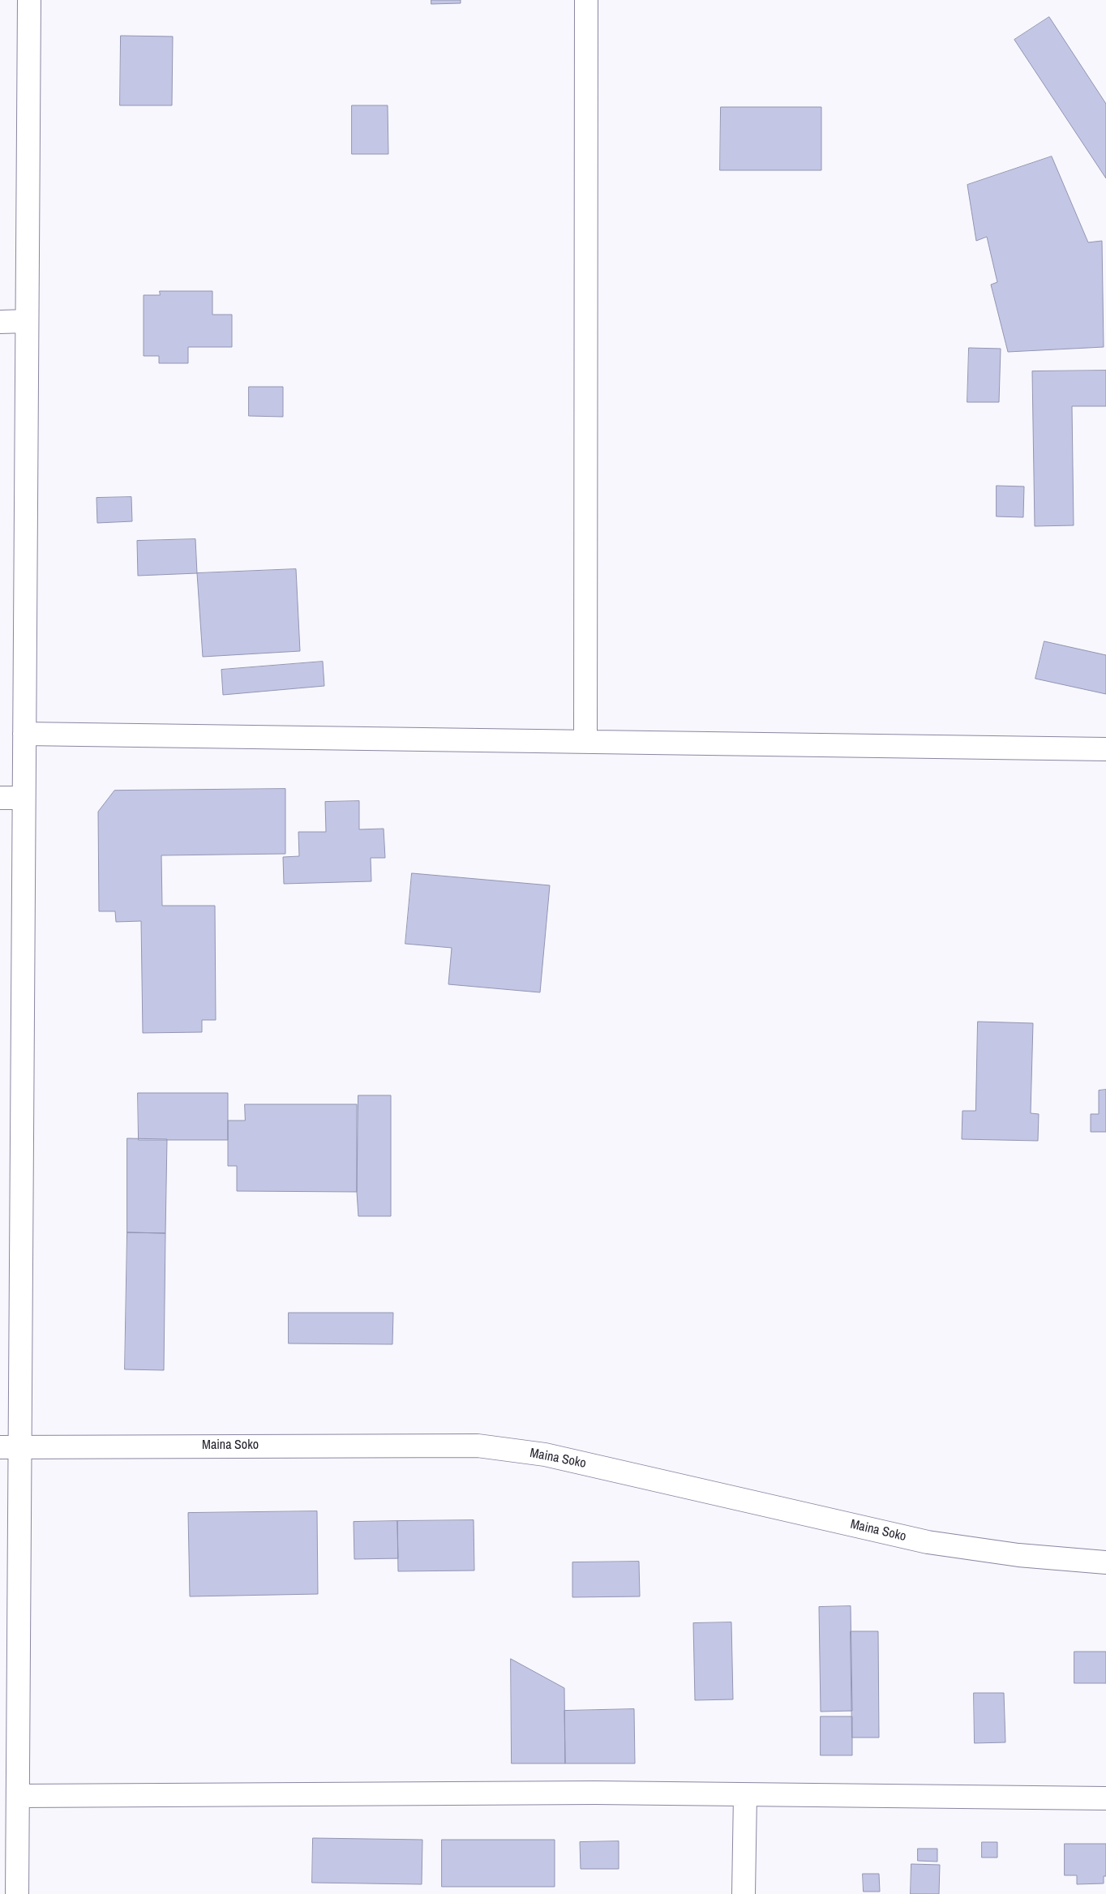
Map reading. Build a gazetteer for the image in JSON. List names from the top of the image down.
{
  "streets": {
    "street": ["Maina Soko"]
  }
}
